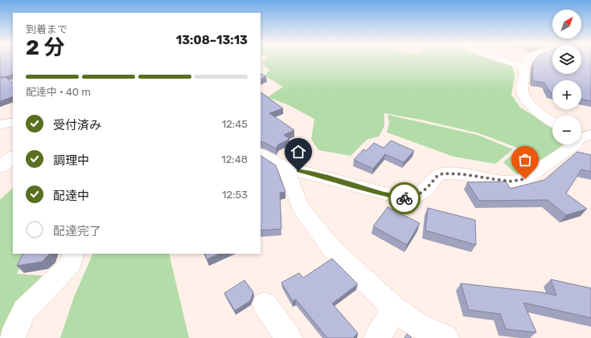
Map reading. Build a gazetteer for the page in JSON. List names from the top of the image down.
{
  "north": "top right",
  "page": {
    "map_buttons": ["+", "−"],
    "heading": ["2 分", "到着まで", "13:08–13:13"],
    "bar": "配達中 · 40 m",
    "list": [
      ["受付済み", "12:45"],
      ["調理中", "12:48"],
      ["配達中", "12:53"],
      "配達完了"
    ]
  }
}
